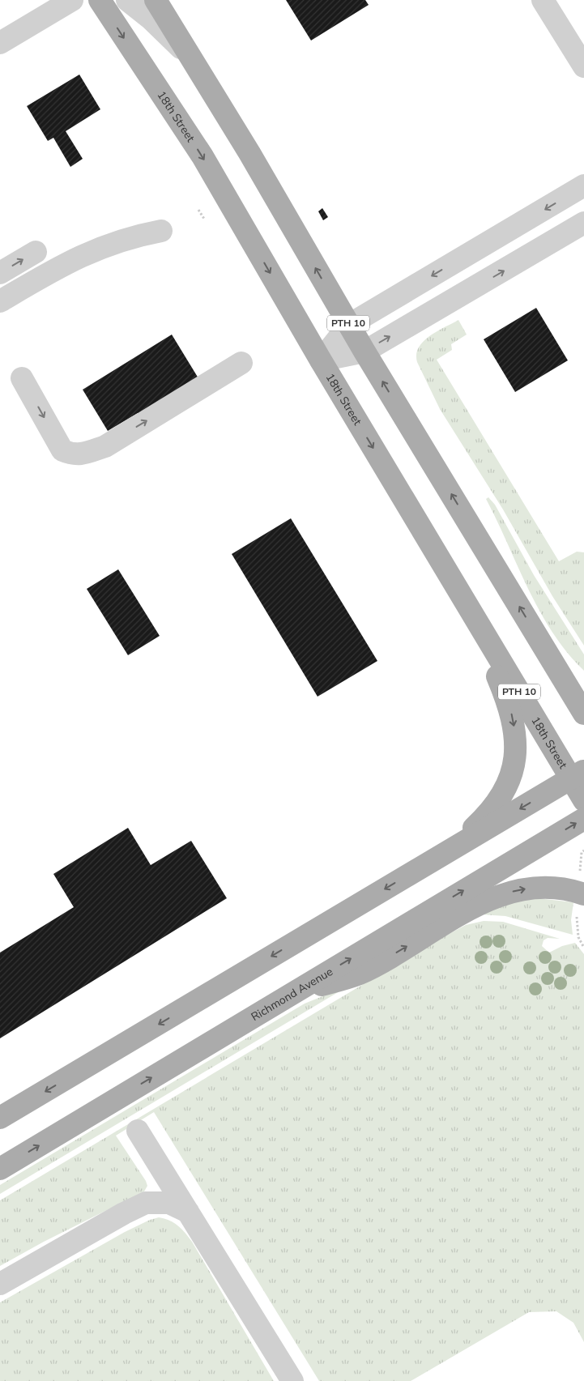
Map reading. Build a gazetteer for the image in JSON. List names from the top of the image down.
{
  "streets": {
    "main road": ["18th Street", "PTH 10", "Richmond Avenue"]
  }
}
